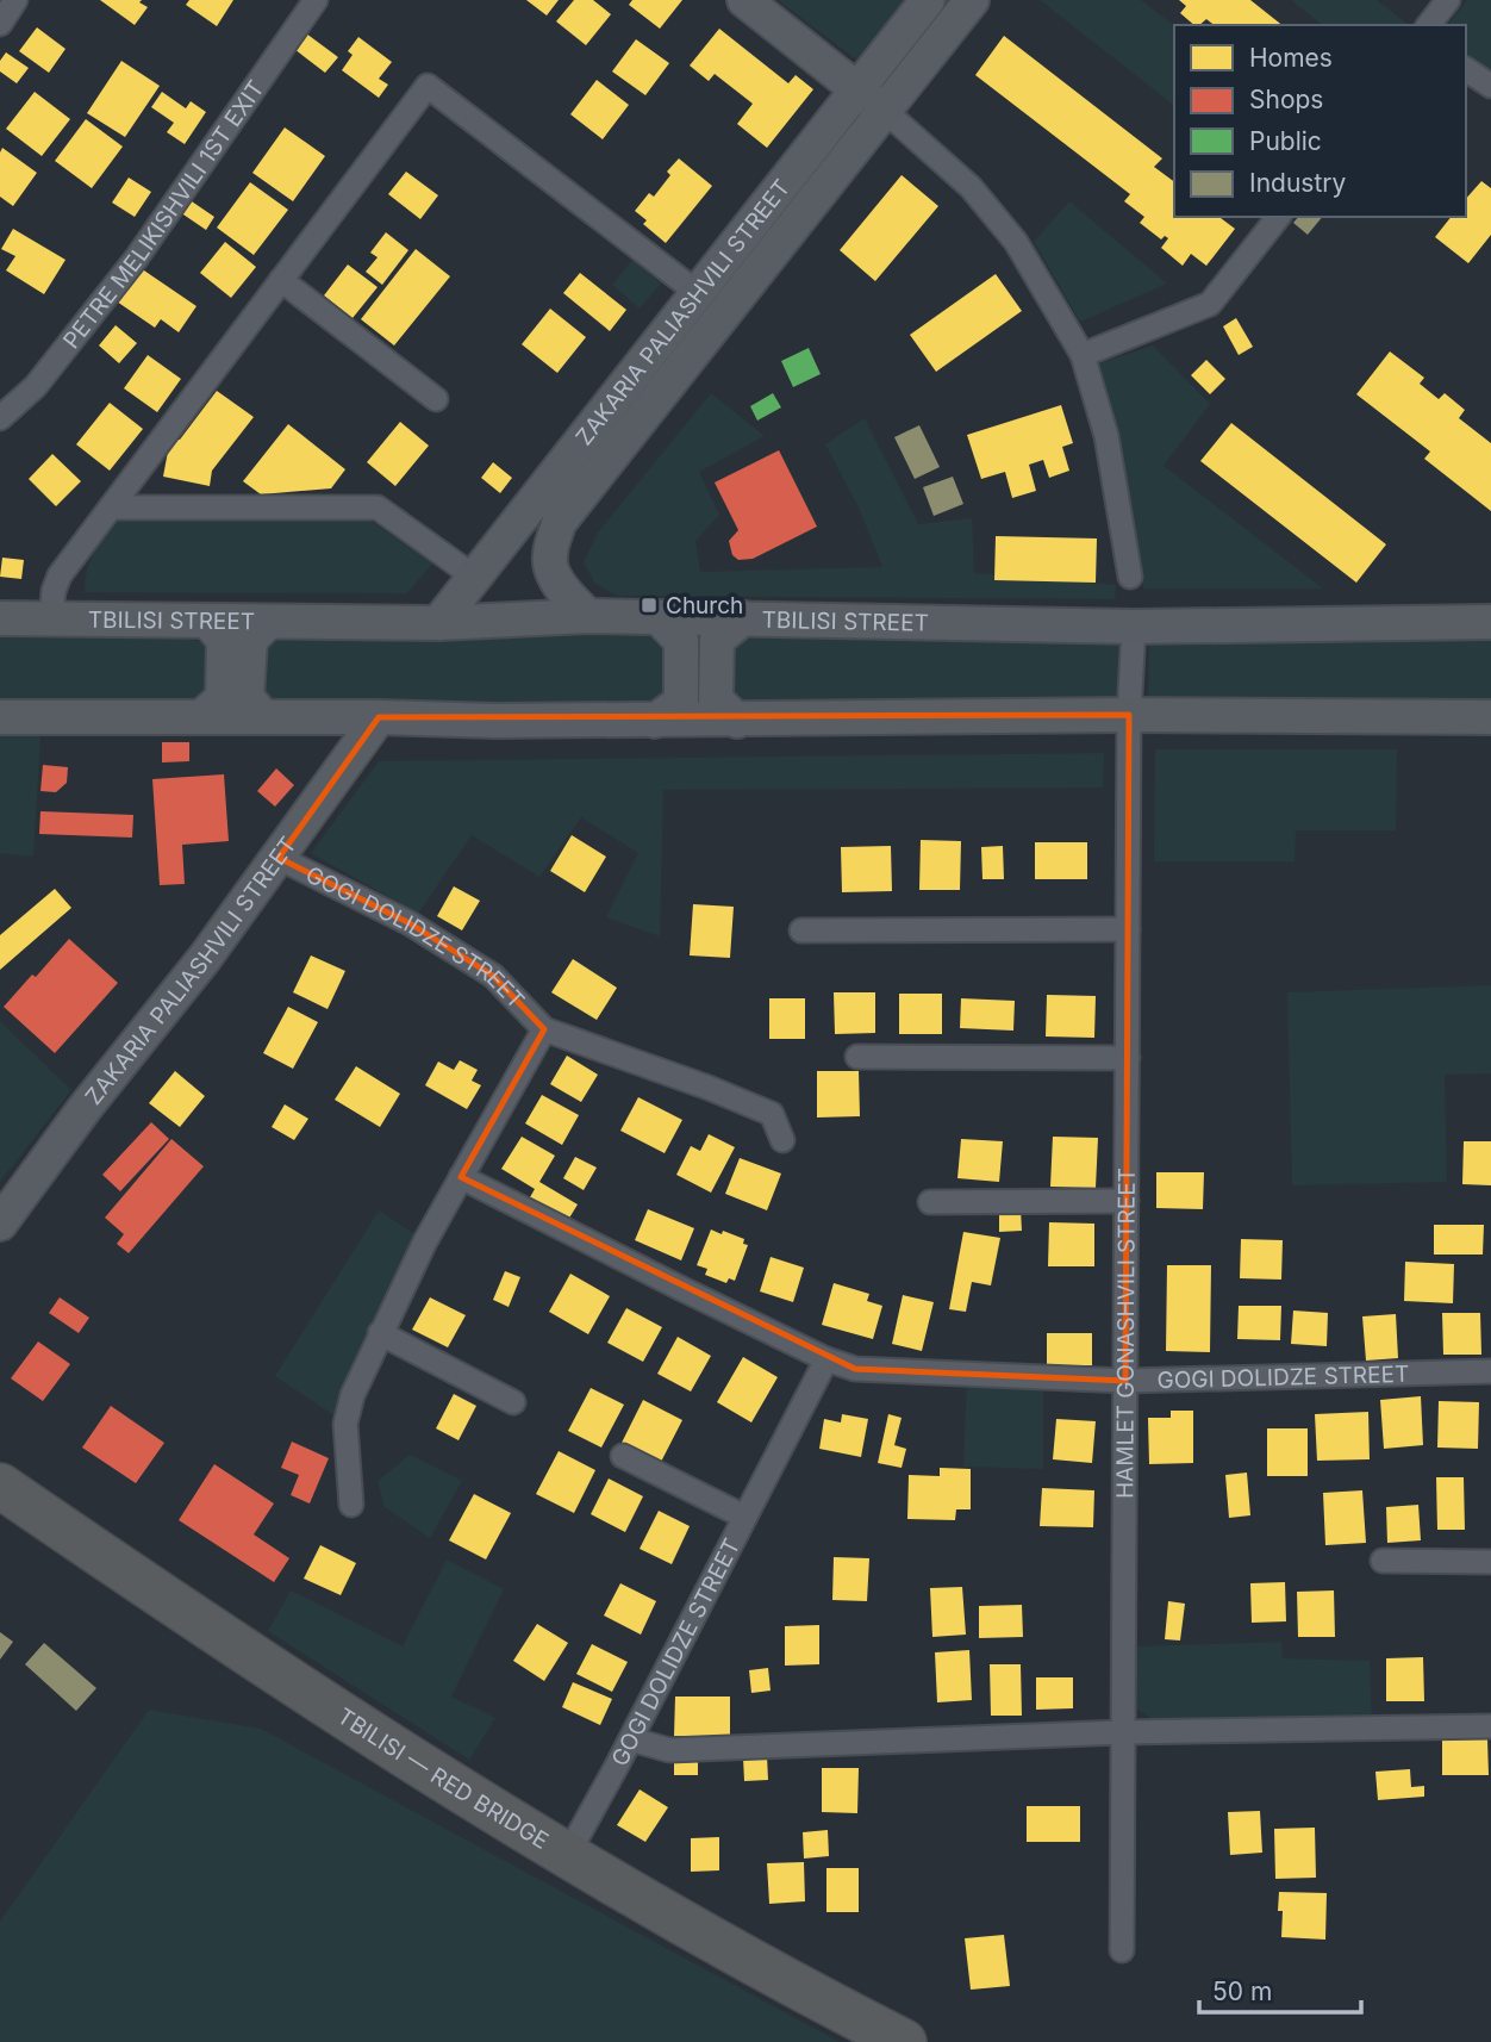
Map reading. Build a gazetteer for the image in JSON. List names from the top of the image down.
{
  "streets": {
    "highway": ["TBILISI — RED BRIDGE"],
    "main road": ["ZAKARIA PALIASHVILI STREET", "TBILISI STREET"],
    "street": ["PETRE MELIKISHVILI 1ST EXIT", "GOGI DOLIDZE STREET", "HAMLET GONASHVILI STREET"]
  },
  "crossings": [
    ["ZAKARIA PALIASHVILI STREET", "TBILISI STREET"],
    ["ZAKARIA PALIASHVILI STREET", "GOGI DOLIDZE STREET"],
    ["TBILISI STREET", "HAMLET GONASHVILI STREET"],
    ["GOGI DOLIDZE STREET", "HAMLET GONASHVILI STREET"],
    ["GOGI DOLIDZE STREET", "TBILISI — RED BRIDGE"]
  ],
  "places": {
    "transit": ["Church"]
  },
  "legend": [
    "Homes",
    "Shops",
    "Public",
    "Industry"
  ],
  "scale_bar": "50 m"
}
